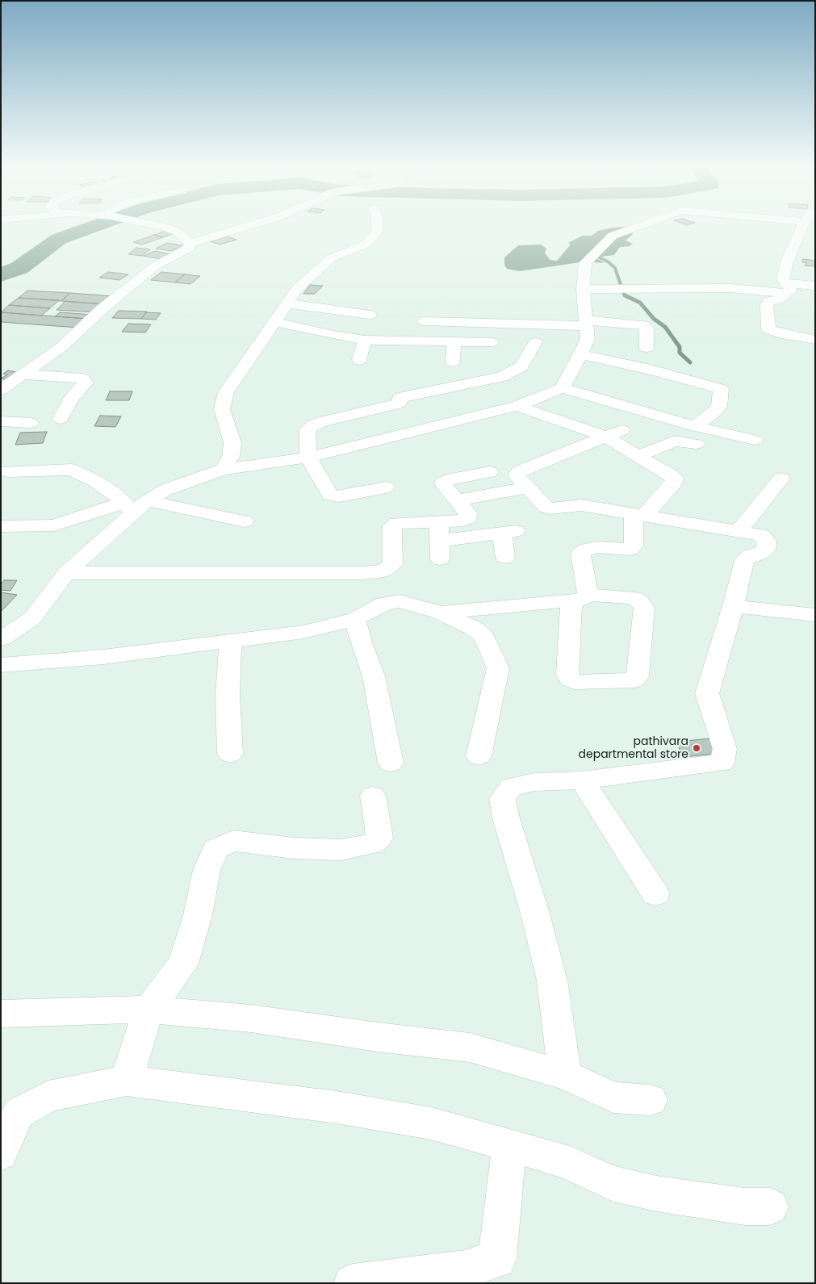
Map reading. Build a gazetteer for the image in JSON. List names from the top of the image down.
{
  "places": ["pathivara departmental store"]
}
